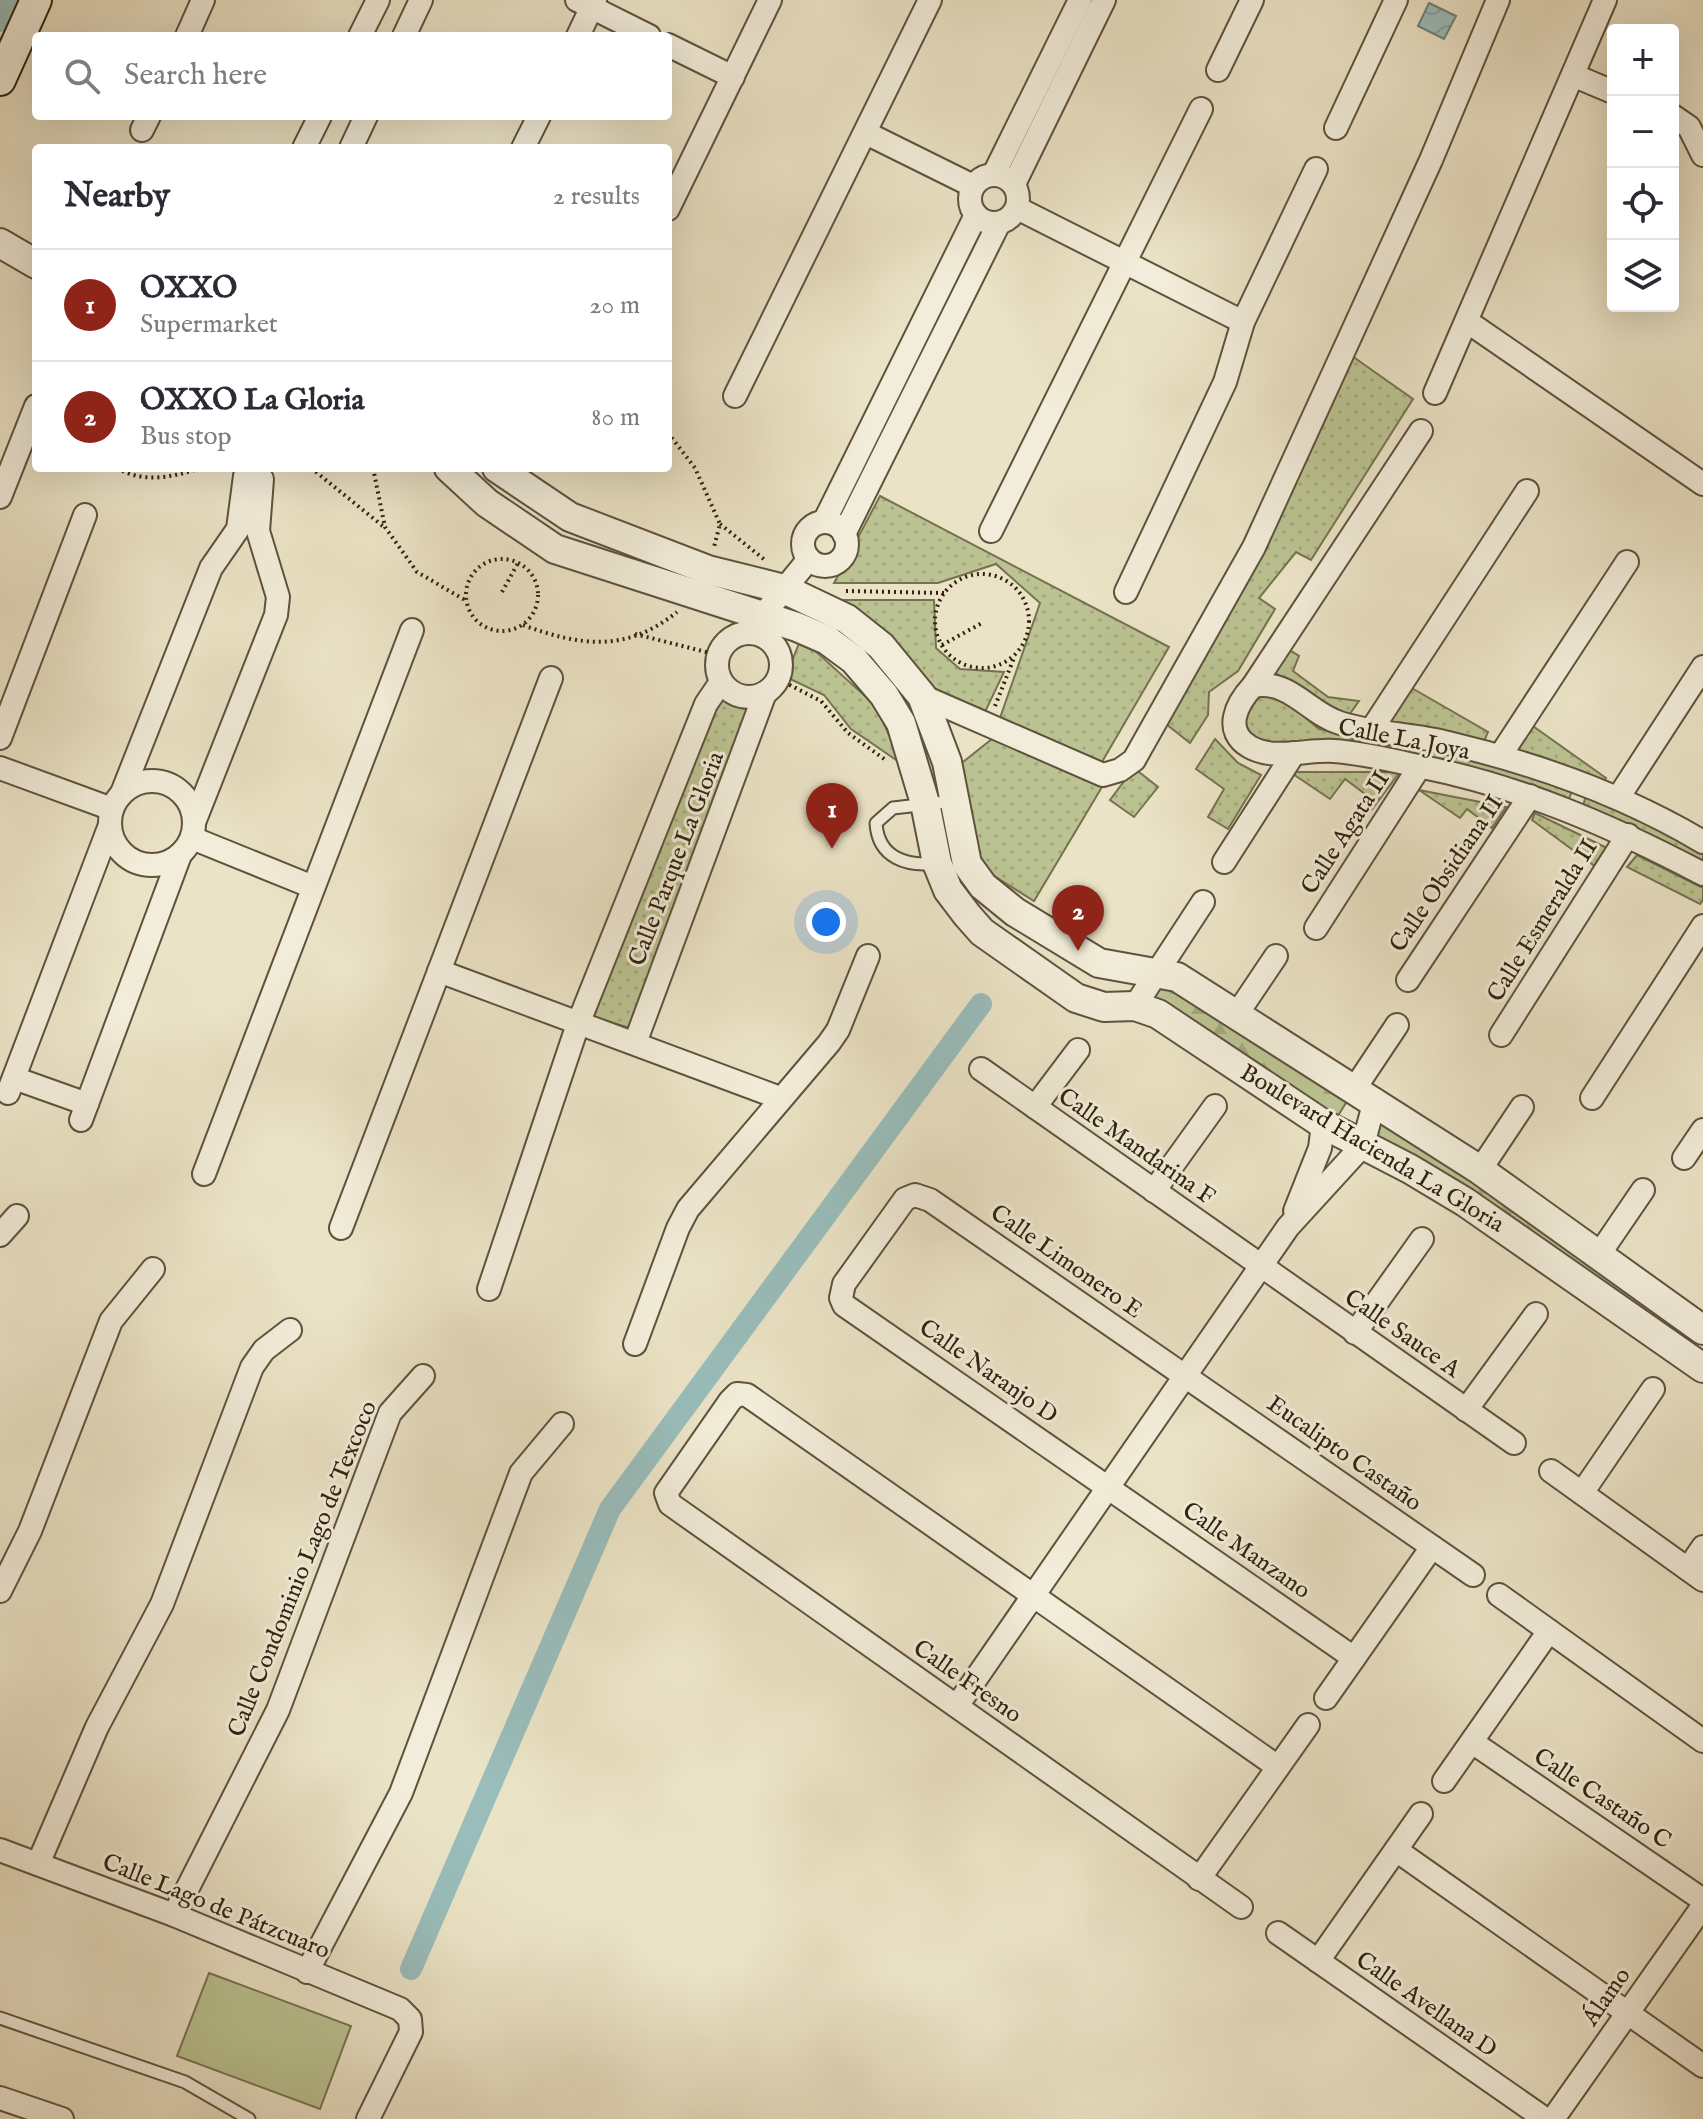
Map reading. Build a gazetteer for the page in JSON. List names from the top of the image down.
{
  "streets": {
    "street": [
      "Calle La Joya",
      "Calle Agata II",
      "Calle Parque La Gloria",
      "Calle Obsidiana II",
      "Calle Esmeralda II",
      "Calle Mandarina F",
      "Boulevard Hacienda La Gloria",
      "Calle Limonero E",
      "Calle Sauce A",
      "Calle Naranjo D",
      "Eucalipto Castaño",
      "Calle Manzano",
      "Calle Condominio Lago de Texcoco",
      "Calle Fresno",
      "Calle Castaño C",
      "Calle Lago de Pátzcuaro",
      "Álamo",
      "Calle Avellana D"
    ]
  },
  "crossings": [
    ["Calle La Joya", "Calle Agata II"],
    ["Calle La Joya", "Calle Obsidiana II"],
    ["Calle La Joya", "Calle Esmeralda II"],
    ["Calle Parque La Gloria", "Boulevard Hacienda La Gloria"],
    ["Calle Mandarina F", "Calle Sauce A"],
    ["Calle Limonero E", "Calle Naranjo D"],
    ["Calle Limonero E", "Eucalipto Castaño"],
    ["Calle Naranjo D", "Calle Manzano"],
    ["Calle Condominio Lago de Texcoco", "Calle Lago de Pátzcuaro"],
    ["Calle Castaño C", "Álamo"]
  ],
  "page": {
    "map_buttons": ["+", "−"],
    "search": "Search here",
    "heading": ["Nearby", "2 results"],
    "list": [
      {
        "mark": "1",
        "name": "OXXO",
        "note": "Supermarket",
        "value": "20 m"
      },
      {
        "mark": "2",
        "name": "OXXO La Gloria",
        "note": "Bus stop",
        "value": "80 m"
      }
    ],
    "pins": ["1", "2"]
  }
}
